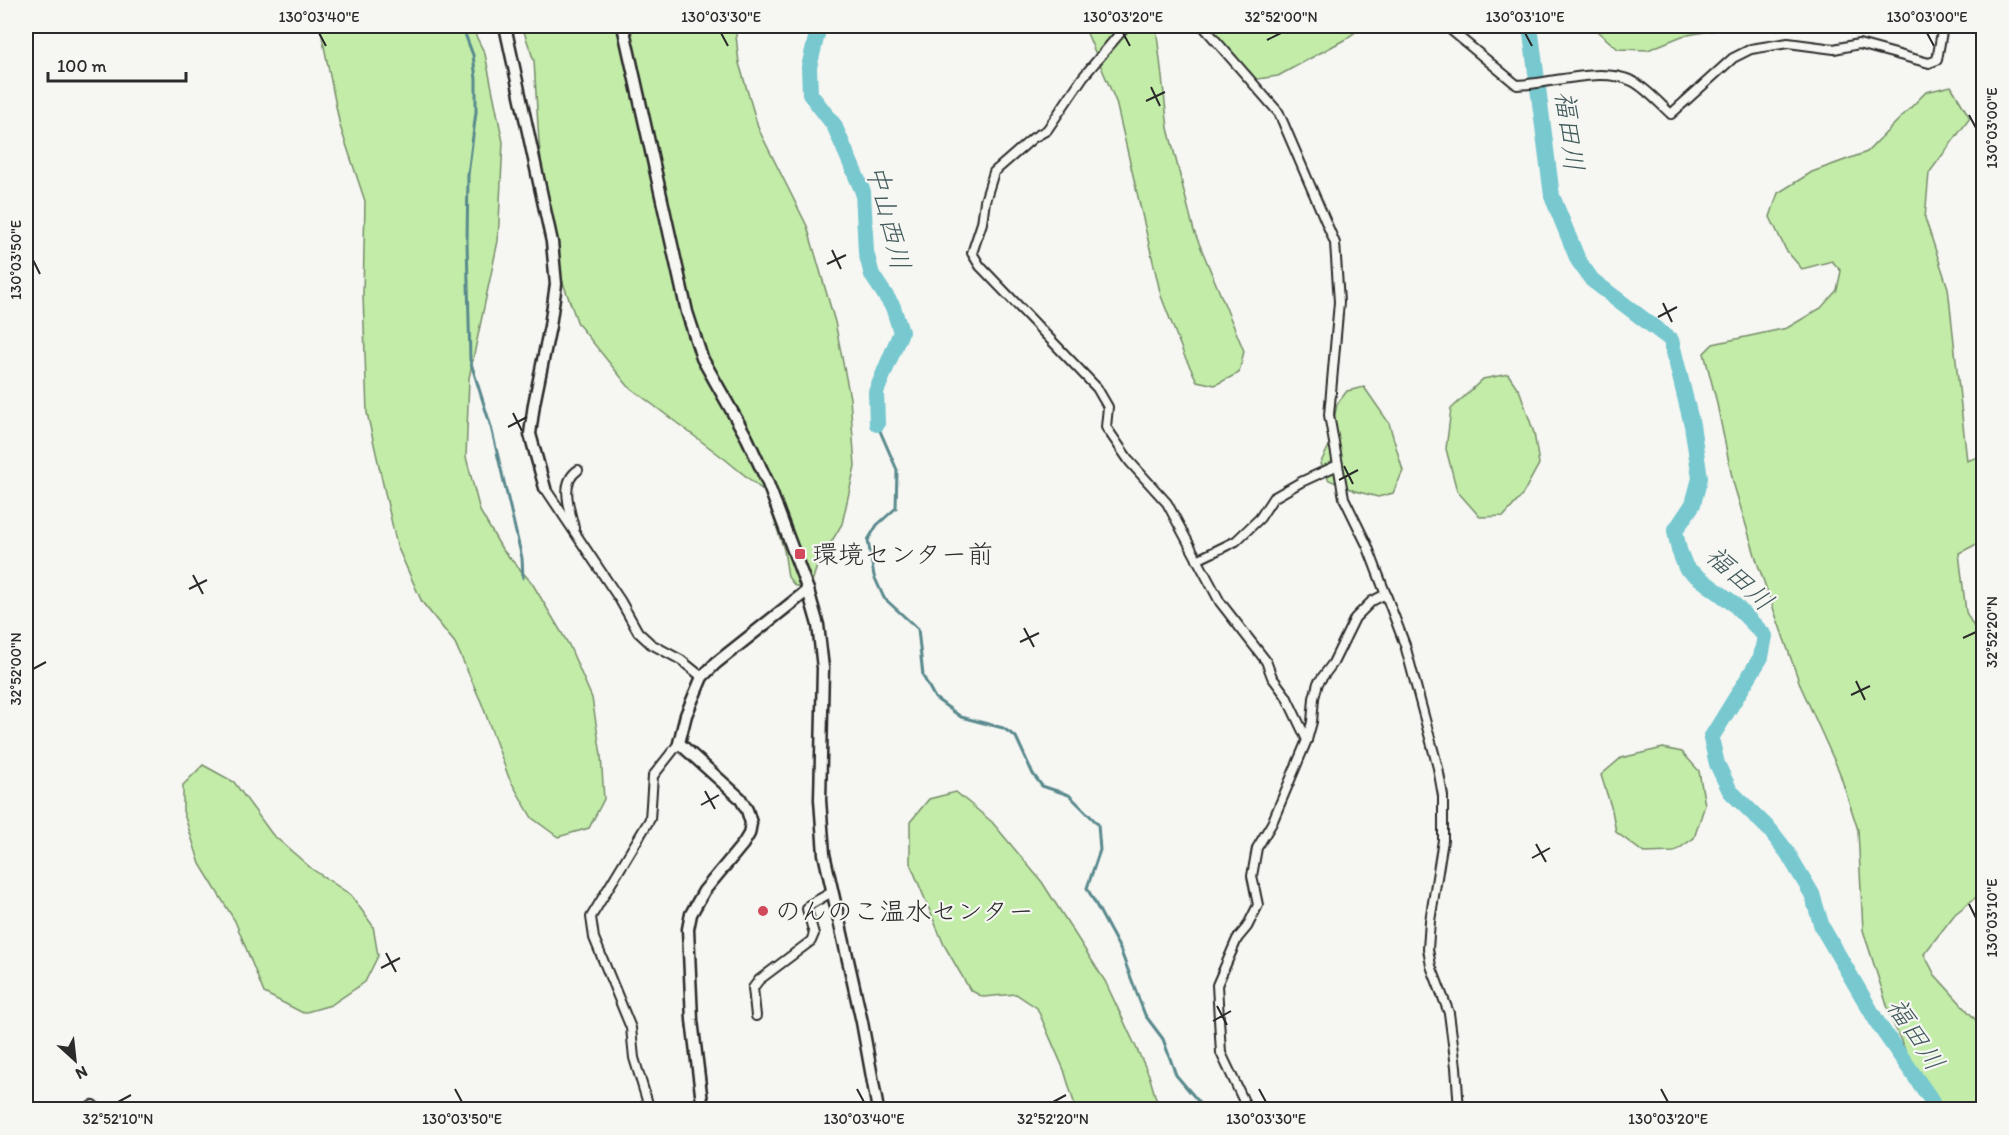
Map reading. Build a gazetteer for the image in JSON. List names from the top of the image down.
{
  "water": ["福田川", "中山西川"],
  "places": {
    "transit": ["環境センター前"],
    "other": ["のんのこ温水センター"]
  },
  "scale_bar": "100 m",
  "north": "bottom right",
  "coordinates": [
    "130°03'40\"E",
    "130°03'30\"E",
    "130°03'20\"E",
    "32°52'00\"N",
    "130°03'10\"E",
    "130°03'00\"E",
    "130°03'50\"E",
    "32°52'20\"N",
    "32°52'10\"N"
  ]
}
